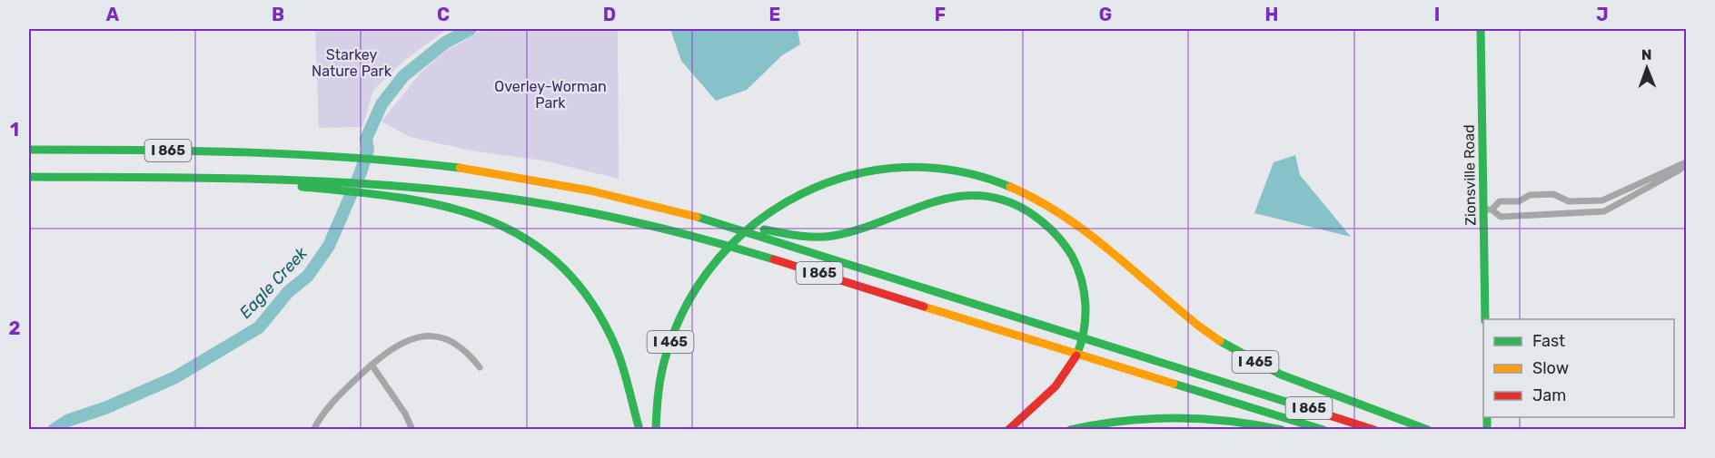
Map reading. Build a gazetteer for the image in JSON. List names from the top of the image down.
{
  "streets": {
    "main road": ["I 865", "Zionsville Road", "I 465"]
  },
  "water": ["Eagle Creek"],
  "parks": ["Starkey Nature Park", "Overley-Worman Park"],
  "legend": ["Fast", "Slow", "Jam"],
  "north": "top",
  "grid": {
    "columns": [
      "A",
      "B",
      "C",
      "D",
      "E",
      "F",
      "G",
      "H",
      "I",
      "J"
    ],
    "rows": ["1", "2"]
  }
}
